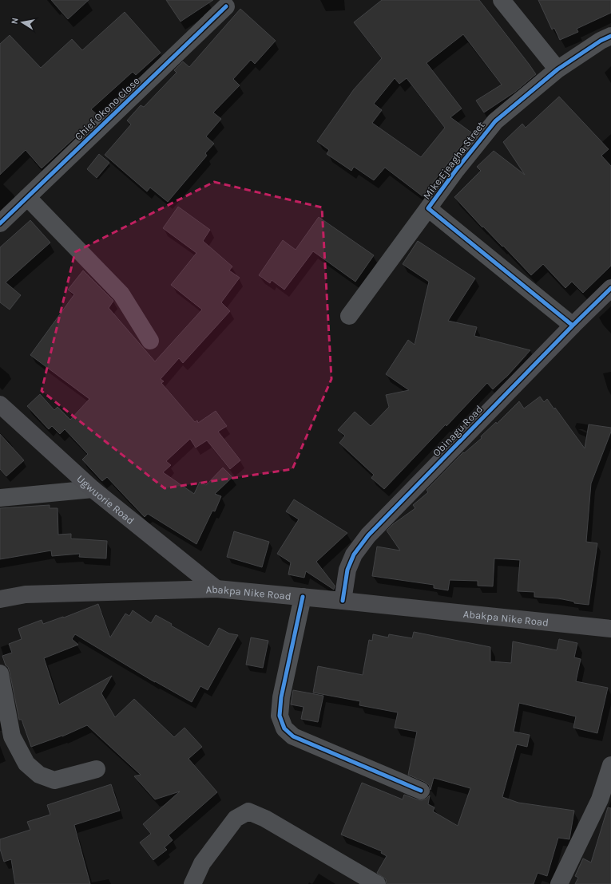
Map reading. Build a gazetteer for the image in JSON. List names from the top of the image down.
{
  "streets": {
    "main road": ["Abakpa Nike Road"],
    "street": [
      "Chief Okono Close",
      "Mike Ejeagha Street",
      "Obinagu Road",
      "Ugwuorie Road"
    ]
  },
  "crossings": [
    ["Mike Ejeagha Street", "Obinagu Road"],
    ["Obinagu Road", "Abakpa Nike Road"],
    ["Ugwuorie Road", "Abakpa Nike Road"]
  ],
  "north": "left"
}
